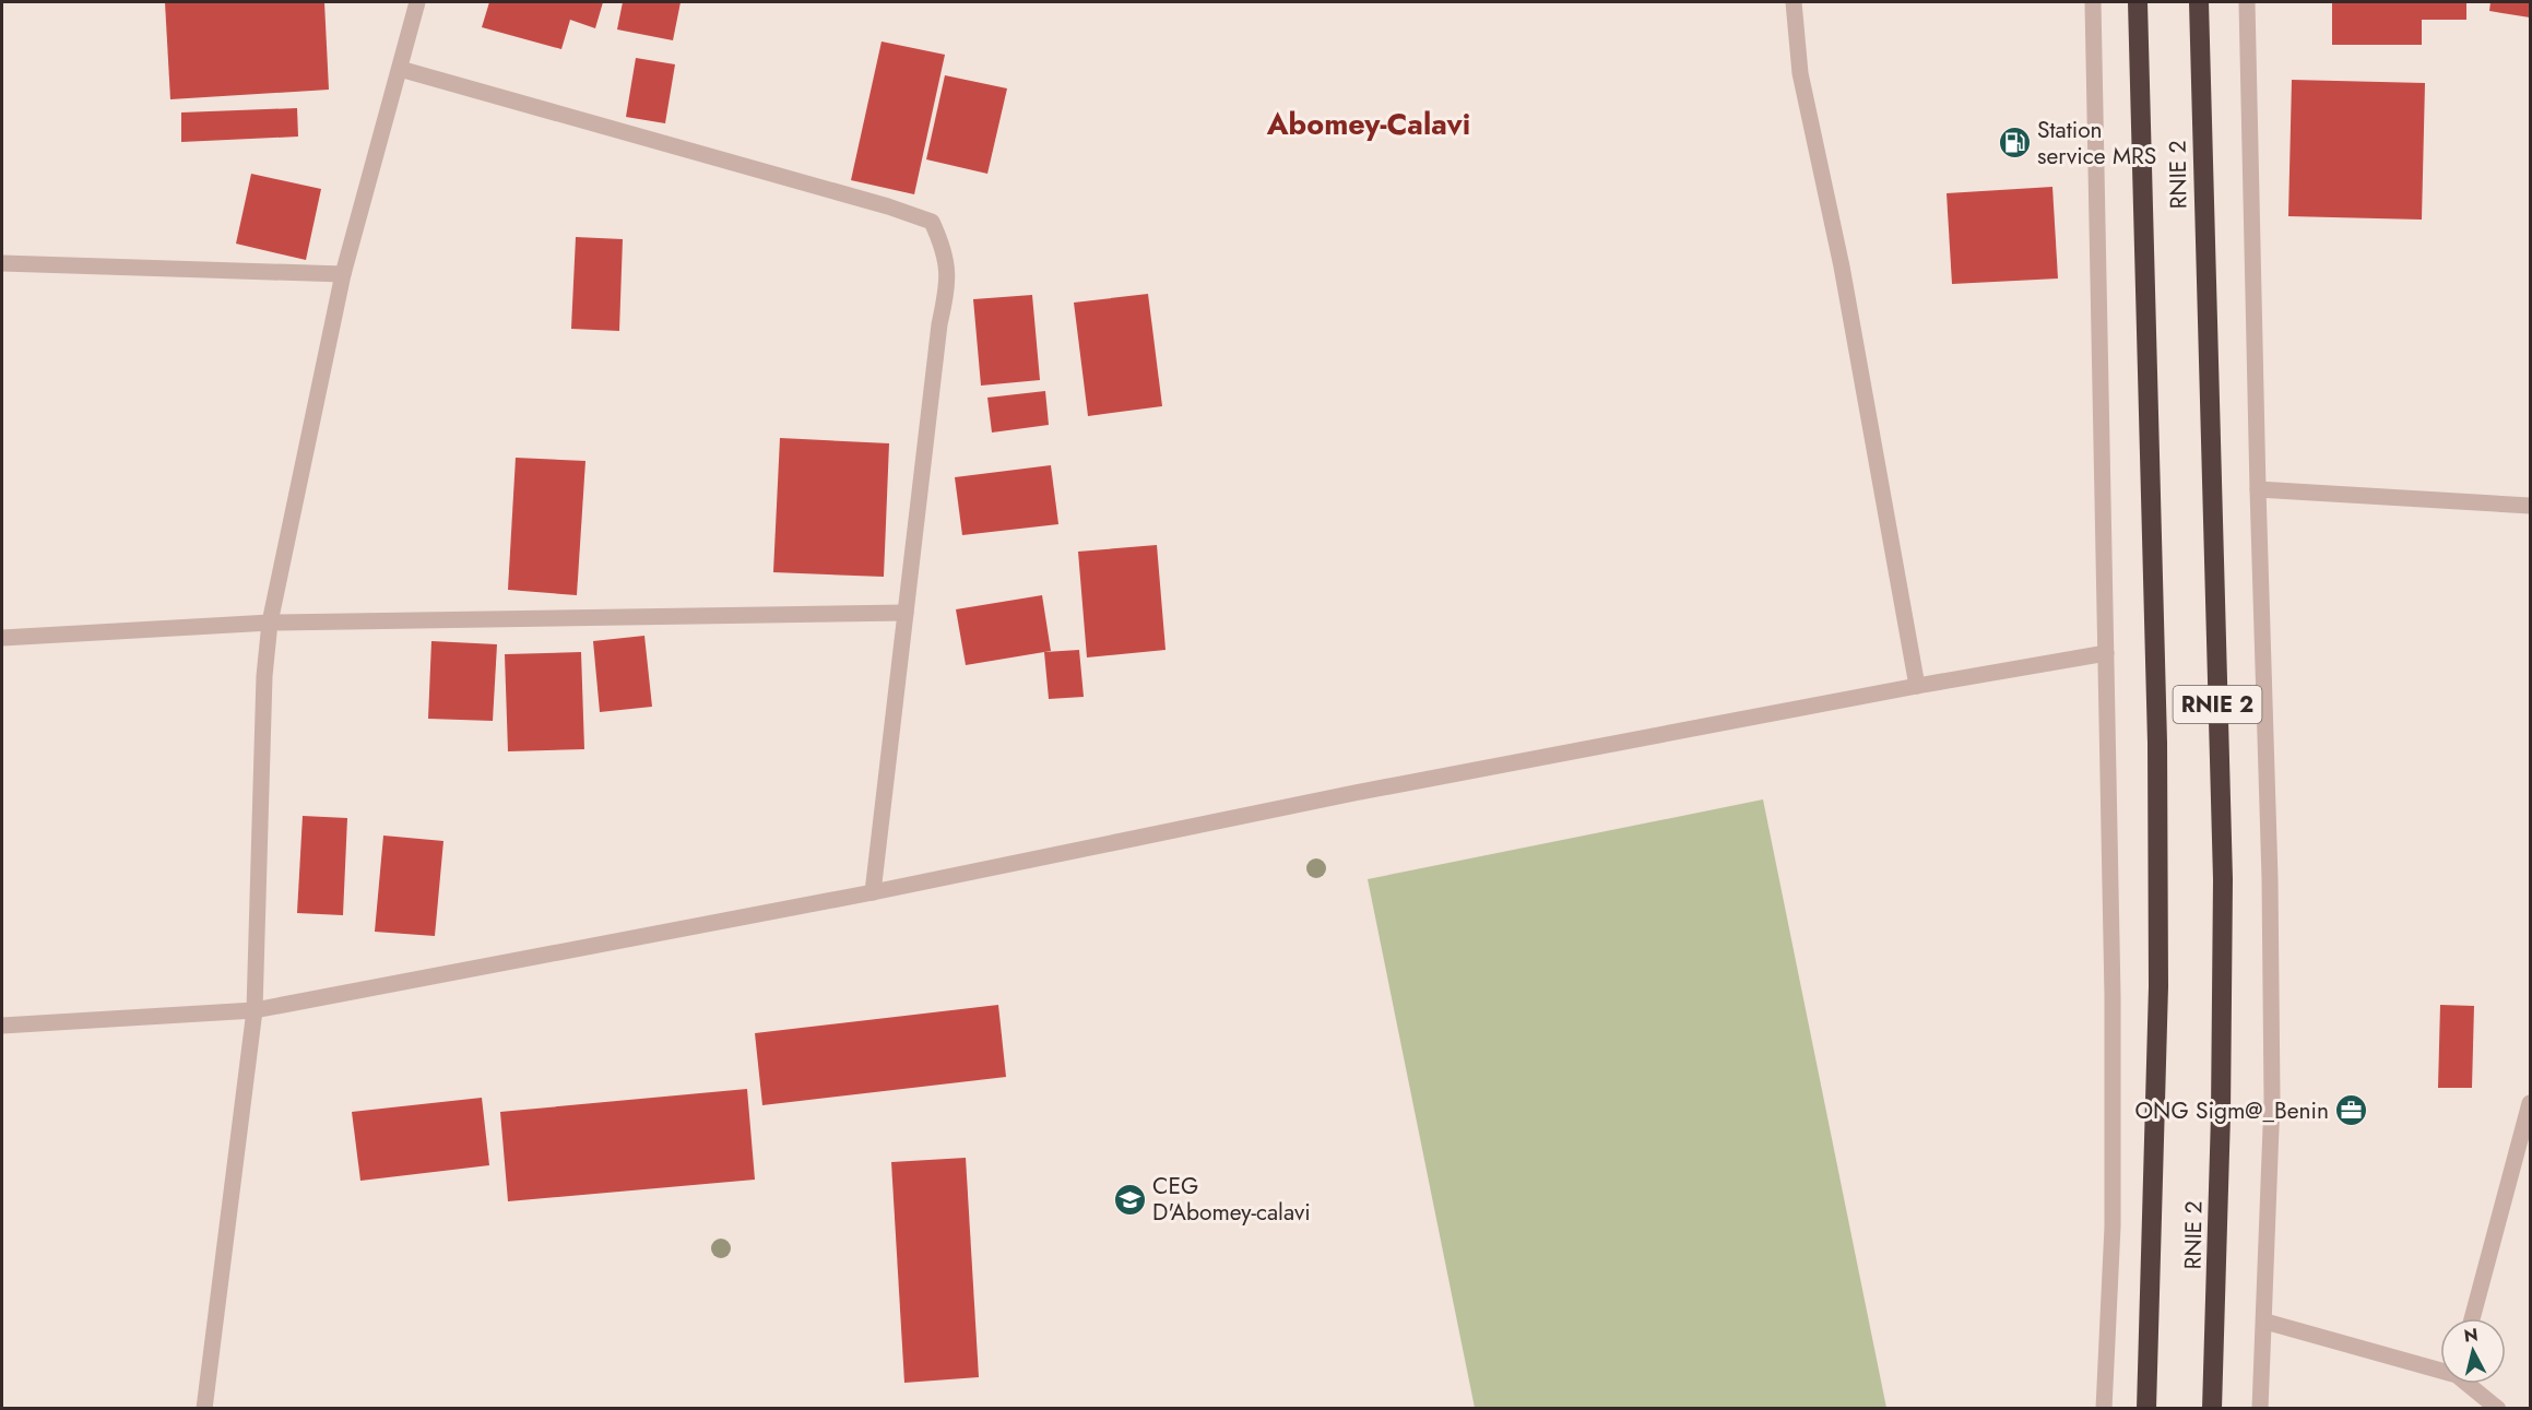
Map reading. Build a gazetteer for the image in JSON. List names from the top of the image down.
{
  "streets": {
    "highway": ["RNIE 2"]
  },
  "districts": ["Abomey-Calavi"],
  "places": {
    "fuel station": ["Station service MRS"],
    "office": ["ONG Sigm@_Benin"],
    "school or university": ["CEG D'Abomey-calavi"]
  },
  "north": "top"
}
